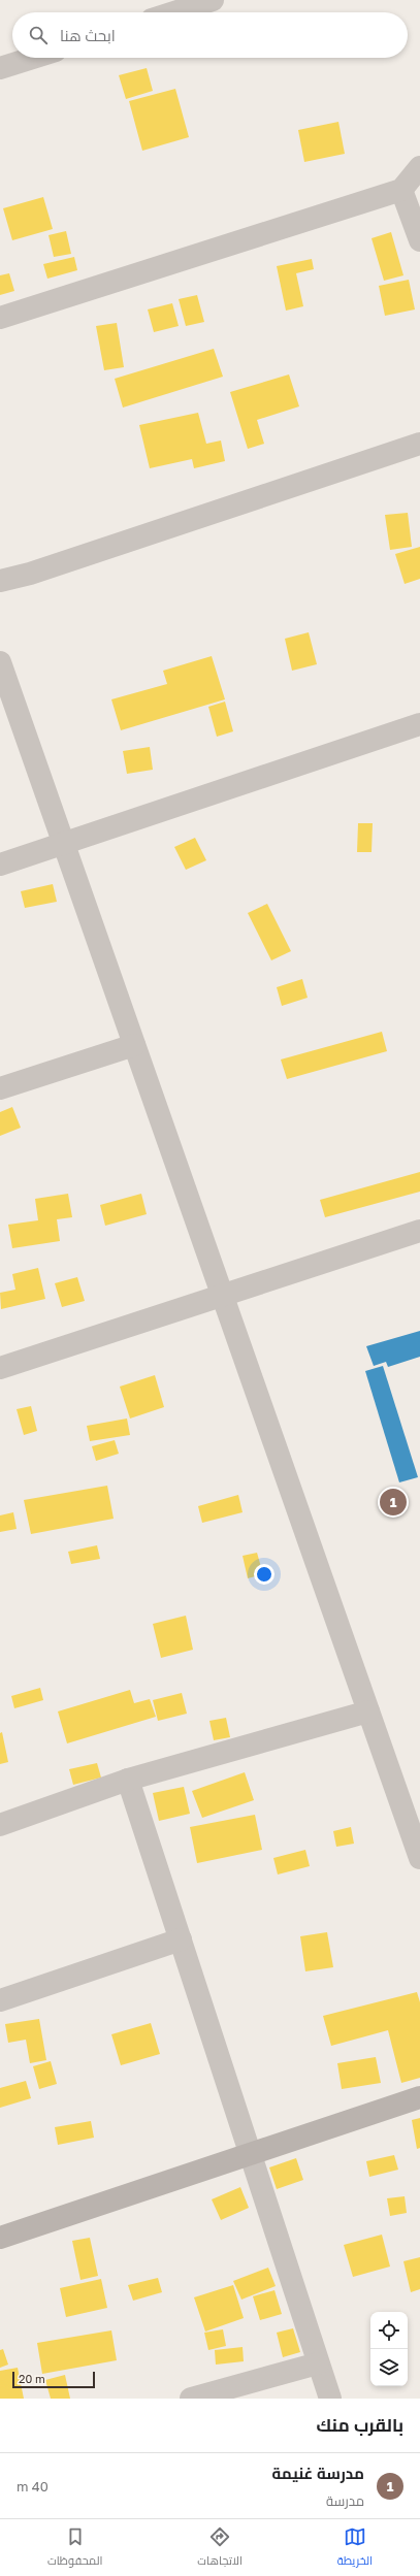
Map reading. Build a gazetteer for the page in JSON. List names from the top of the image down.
{
  "scale_bar": "20 m",
  "page": {
    "search": "ابحث هنا",
    "pins": "1",
    "scale": "20 m",
    "heading": "بالقرب منك",
    "list": [
      {
        "mark": "1",
        "name": "مدرسة غنيمة",
        "note": "مدرسة",
        "value": "40 m"
      }
    ],
    "nav": ["الخريطة", "الاتجاهات", "المحفوظات"]
  }
}
